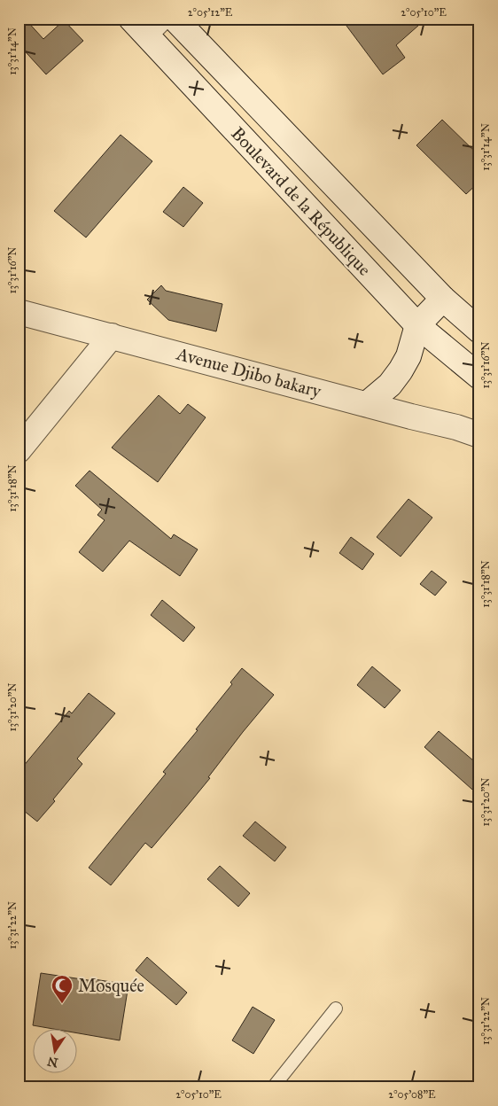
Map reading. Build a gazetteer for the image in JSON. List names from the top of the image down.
{
  "streets": {
    "main road": ["Boulevard de la République", "Avenue Djibo bakary"]
  },
  "places": {
    "mosque": ["Mosquée"]
  },
  "north": "bottom",
  "coordinates": [
    "2°05'12\"E",
    "2°05'10\"E",
    "13°31'14\"N",
    "13°31'16\"N",
    "13°31'18\"N",
    "13°31'20\"N",
    "13°31'22\"N",
    "2°05'08\"E"
  ]
}
